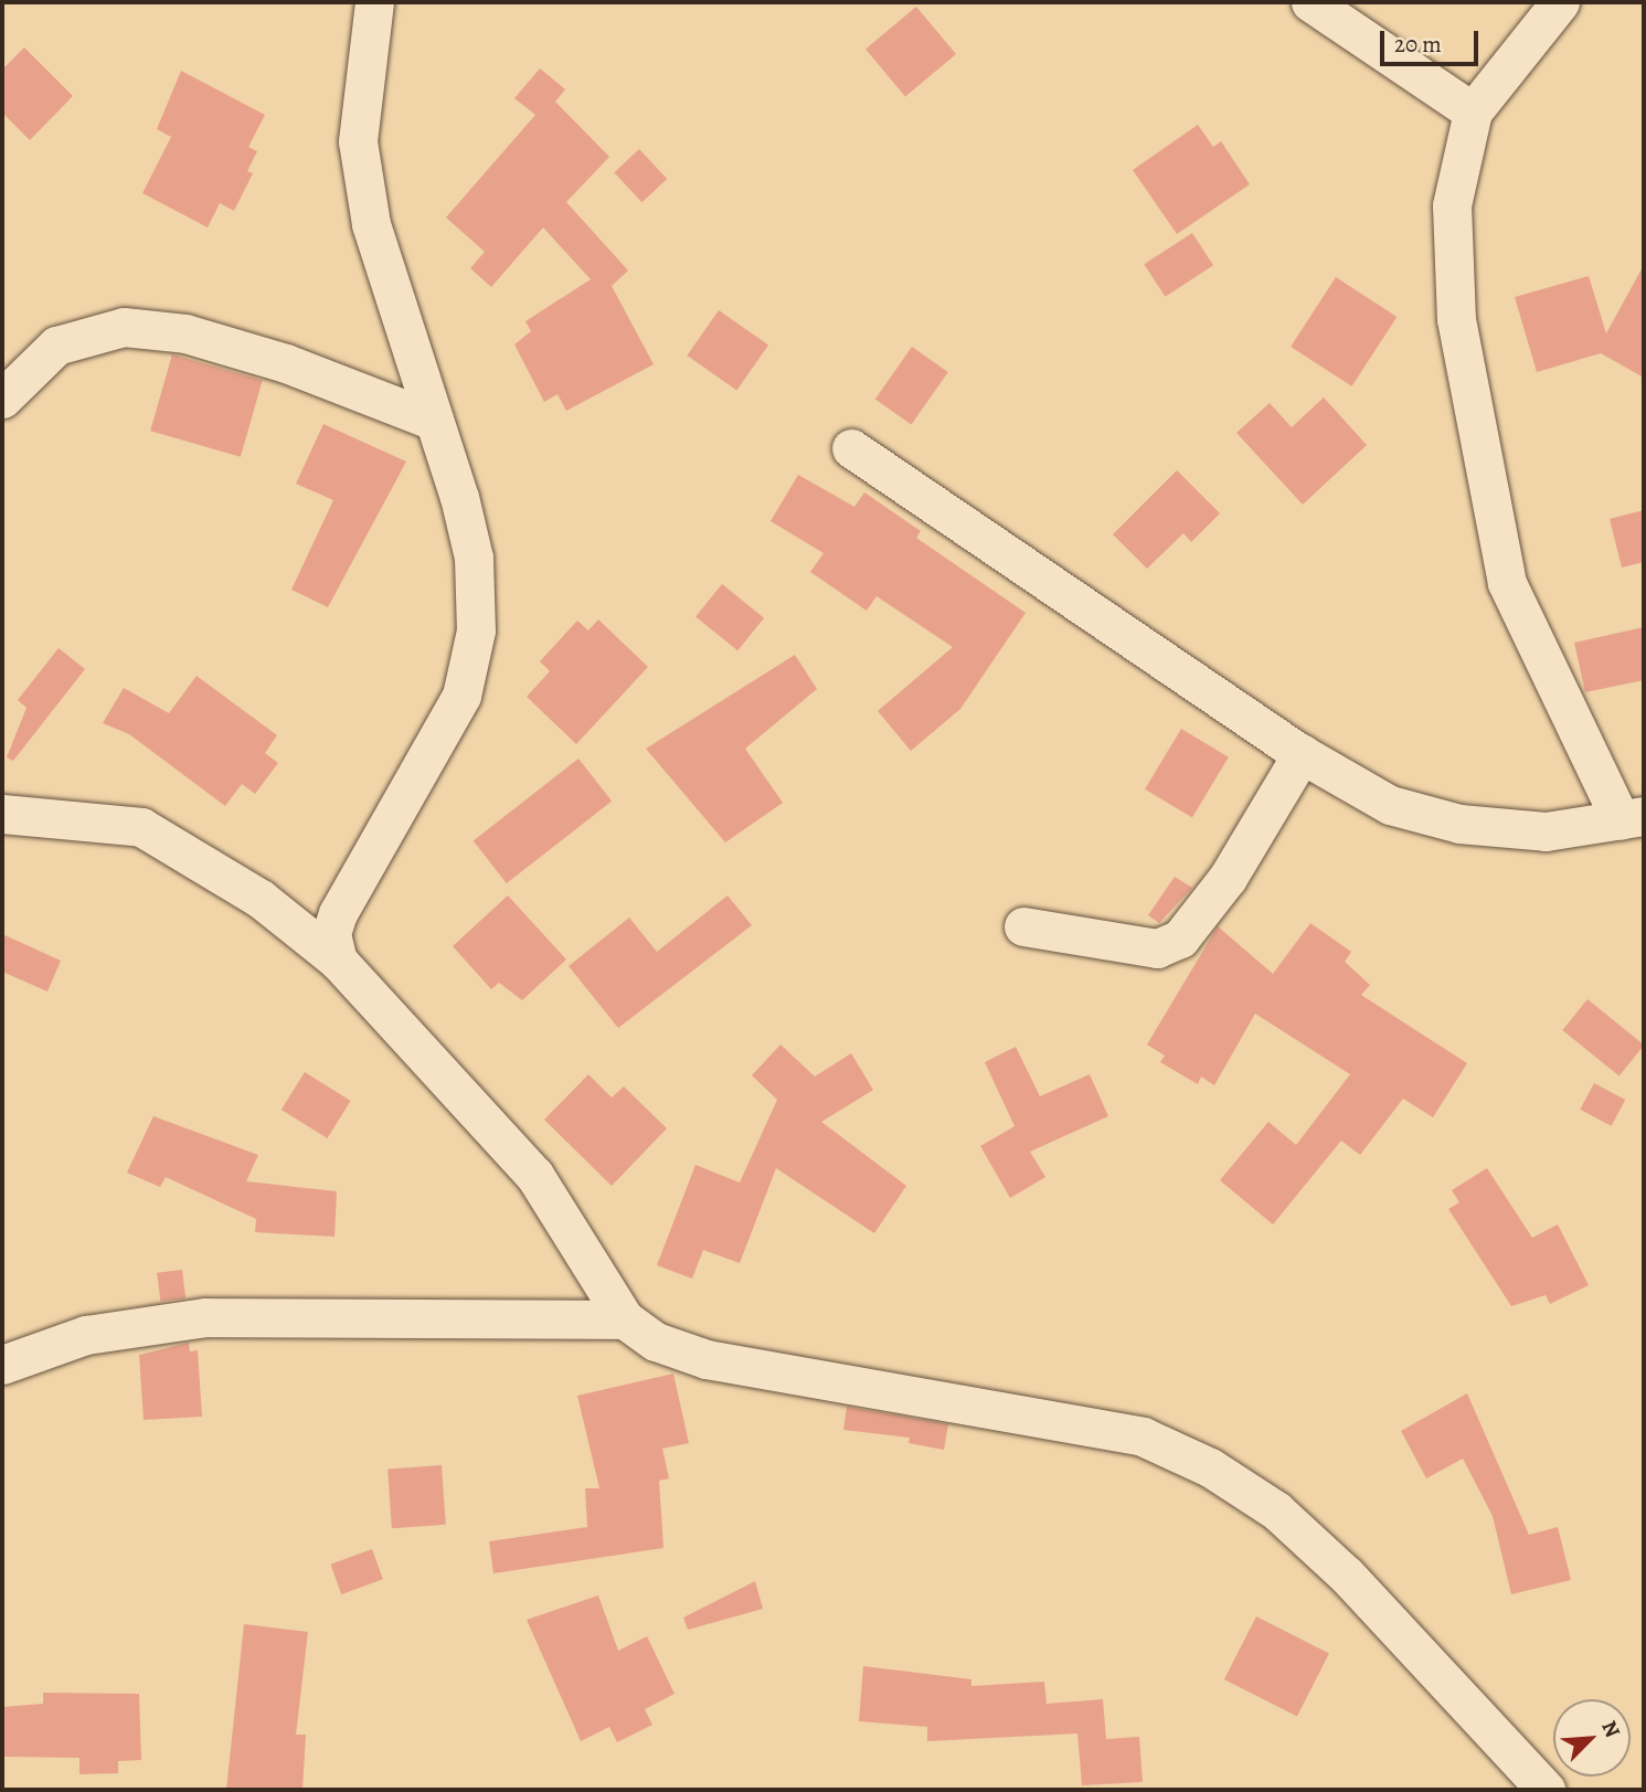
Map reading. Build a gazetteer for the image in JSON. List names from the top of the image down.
{
  "scale_bar": "20 m",
  "north": "top right"
}
